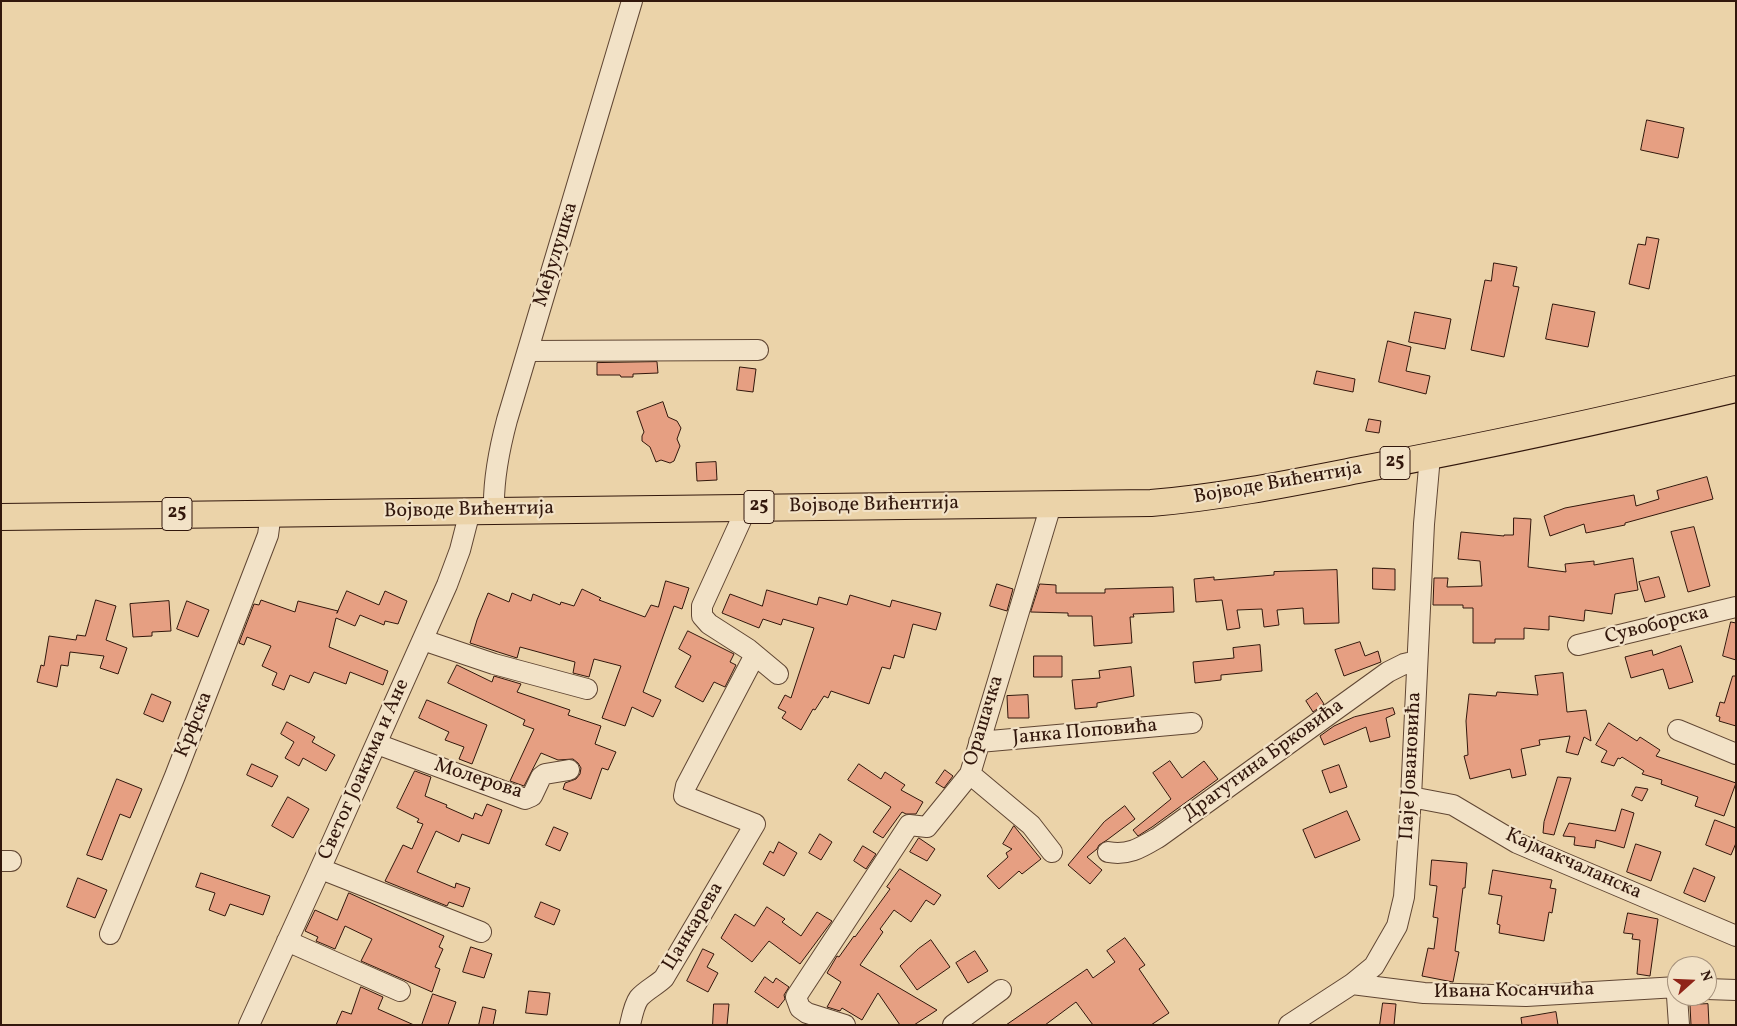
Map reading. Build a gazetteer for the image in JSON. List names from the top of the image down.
{
  "streets": {
    "main road": ["25", "Војводе Вићентија"],
    "street": [
      "Међулушка",
      "Сувоборска",
      "Орашачка",
      "Крфска",
      "Јанка Поповића",
      "Драгутина Брковића",
      "Паје Јовановића",
      "Светог Јоакима и Ане",
      "Молерова",
      "Кајмакчаланска",
      "Цанкарева",
      "Ивана Косанчића"
    ]
  },
  "crossings": [
    ["Међулушка", "Војводе Вићентија"],
    ["Међулушка", "Светог Јоакима и Ане"],
    ["Војводе Вићентија", "Орашачка"],
    ["Војводе Вићентија", "Крфска"],
    ["Војводе Вићентија", "Паје Јовановића"],
    ["Војводе Вићентија", "Светог Јоакима и Ане"],
    ["Орашачка", "Јанка Поповића"],
    ["Драгутина Брковића", "Паје Јовановића"],
    ["Паје Јовановића", "Кајмакчаланска"],
    ["Паје Јовановића", "Ивана Косанчића"],
    ["Светог Јоакима и Ане", "Молерова"]
  ],
  "north": "right"
}
